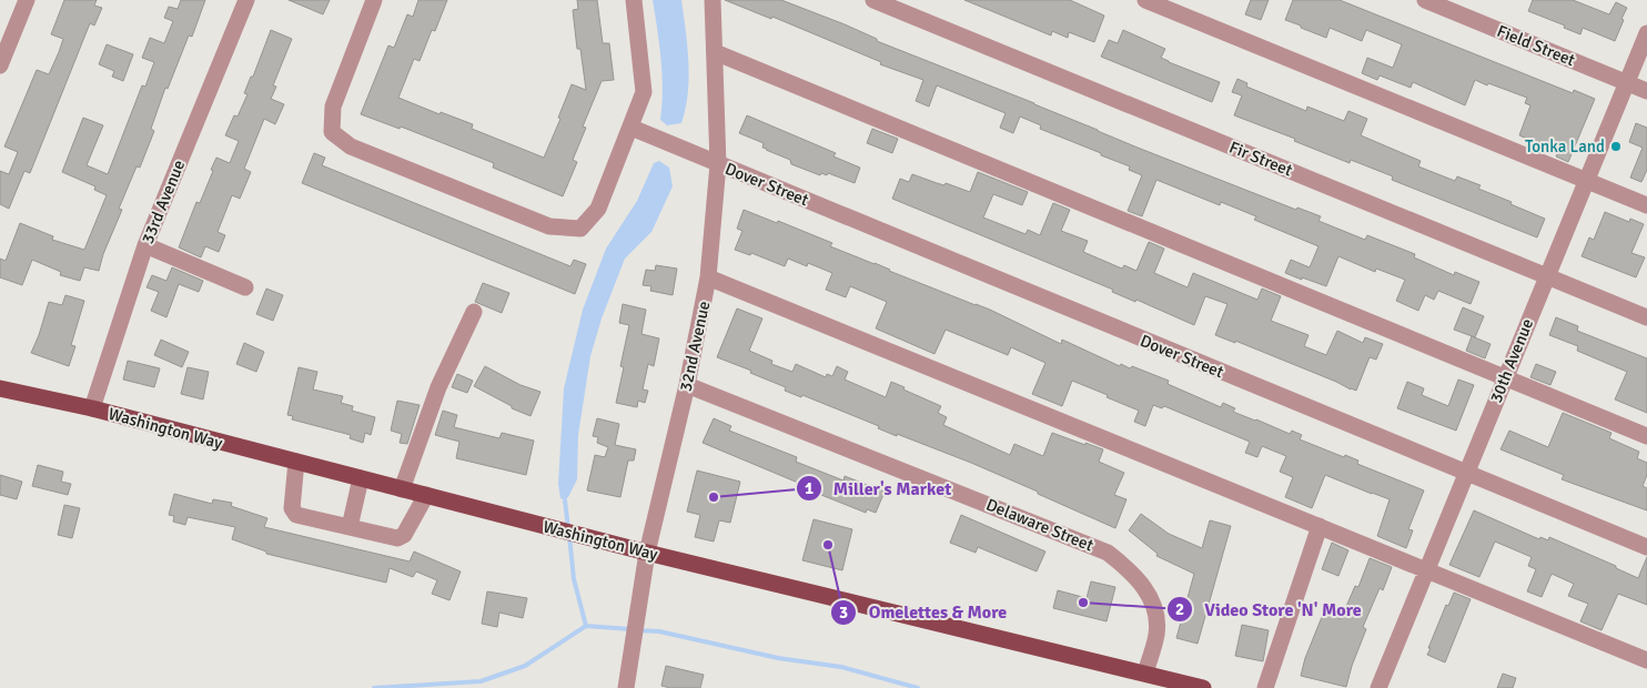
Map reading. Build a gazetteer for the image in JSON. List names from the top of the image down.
{
  "streets": {
    "main road": ["Washington Way"],
    "street": [
      "Field Street",
      "Fir Street",
      "Dover Street",
      "33rd Avenue",
      "32nd Avenue",
      "30th Avenue",
      "Delaware Street"
    ]
  },
  "crossings": [
    ["Field Street", "30th Avenue"],
    ["Fir Street", "30th Avenue"],
    ["Dover Street", "32nd Avenue"],
    ["Dover Street", "30th Avenue"],
    ["33rd Avenue", "Washington Way"],
    ["32nd Avenue", "Washington Way"],
    ["32nd Avenue", "Delaware Street"],
    ["Washington Way", "Delaware Street"]
  ],
  "places": [
    "Tonka Land",
    "Miller's Market",
    "Omelettes & More",
    "Video Store 'N' More"
  ]
}
